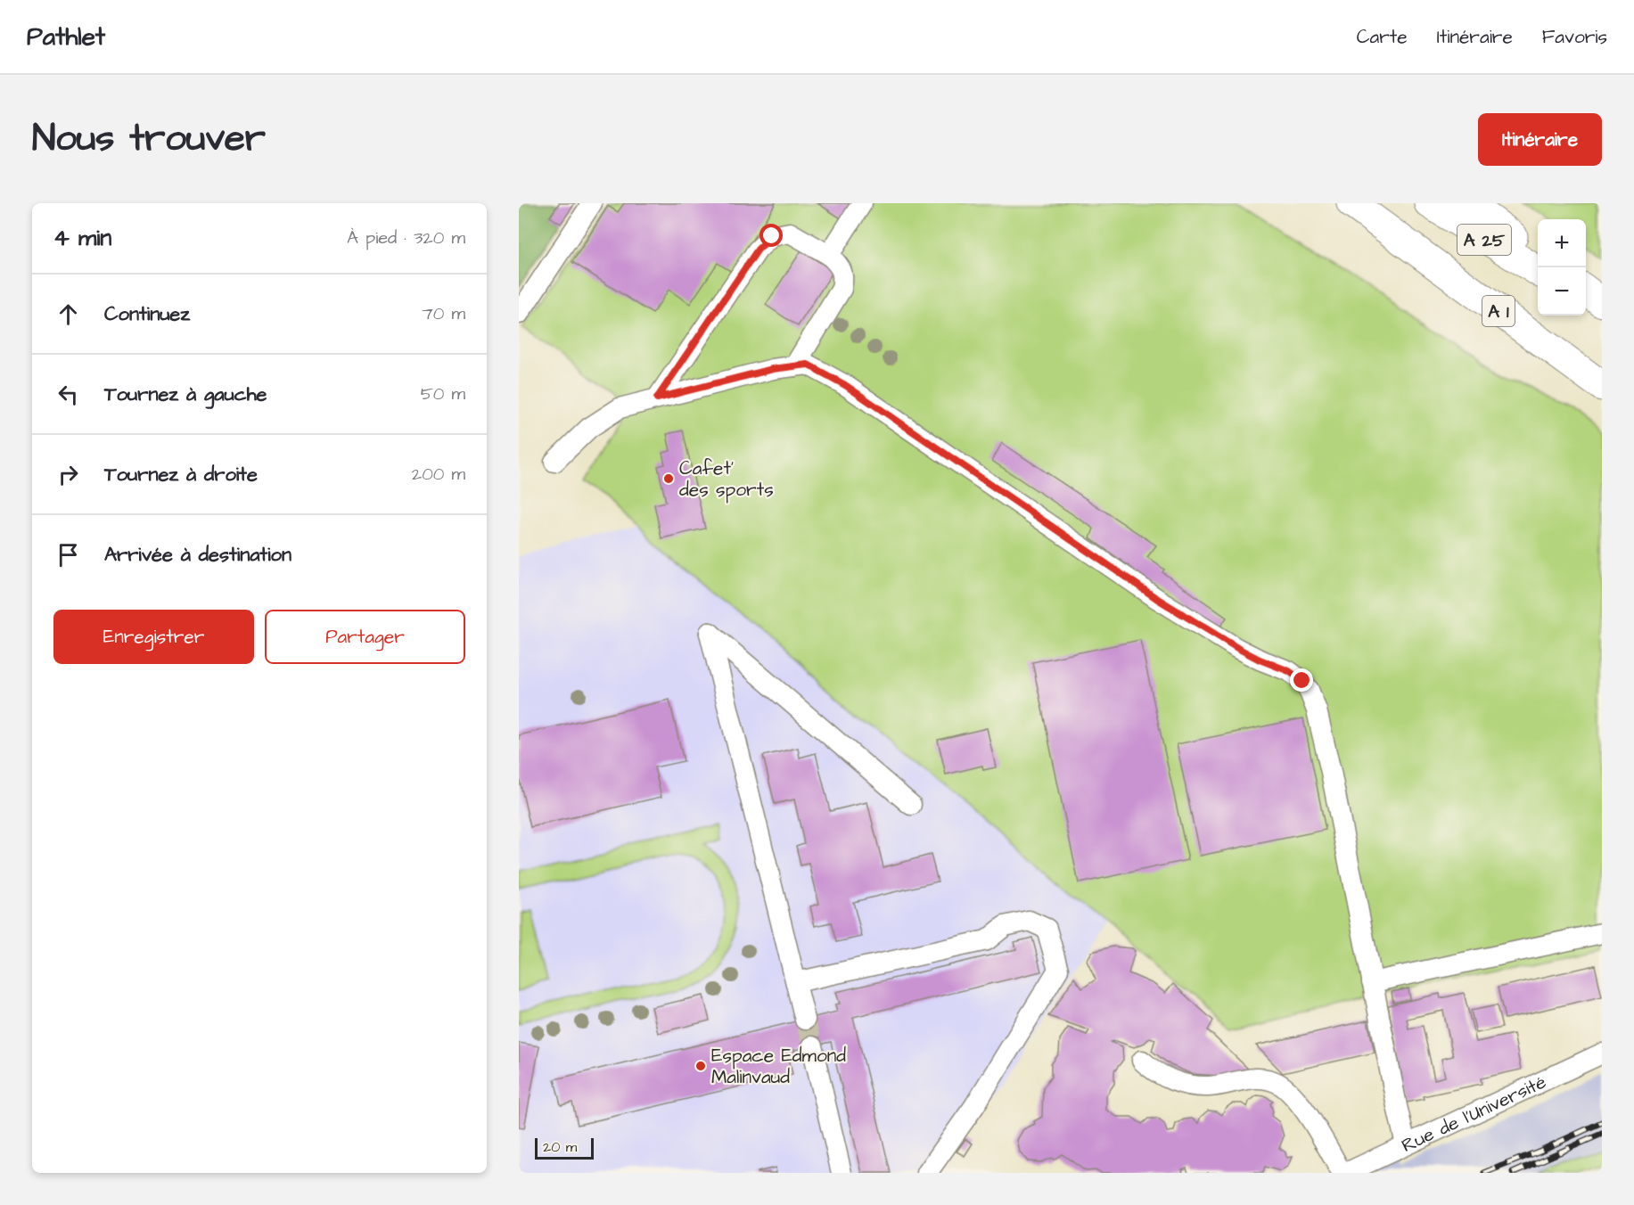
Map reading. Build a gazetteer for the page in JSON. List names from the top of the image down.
{
  "streets": {
    "highway": ["A 25", "A 1"],
    "lane": ["Rue de l'Université"]
  },
  "places": ["Cafet' des sports", "Espace Edmond Malinvaud"],
  "scale_bar": "20 m",
  "page": {
    "header": "Pathlet",
    "nav": ["Carte", "Itinéraire", "Favoris"],
    "title": "Nous trouver",
    "buttons": [
      "Itinéraire",
      ["Enregistrer", "Partager"]
    ],
    "heading": ["4 min", "À pied · 320 m"],
    "map_buttons": ["+", "−"],
    "list": [
      ["Continuez", "70 m"],
      ["Tournez à gauche", "50 m"],
      ["Tournez à droite", "200 m"],
      "Arrivée à destination"
    ],
    "scale": "20 m"
  }
}
